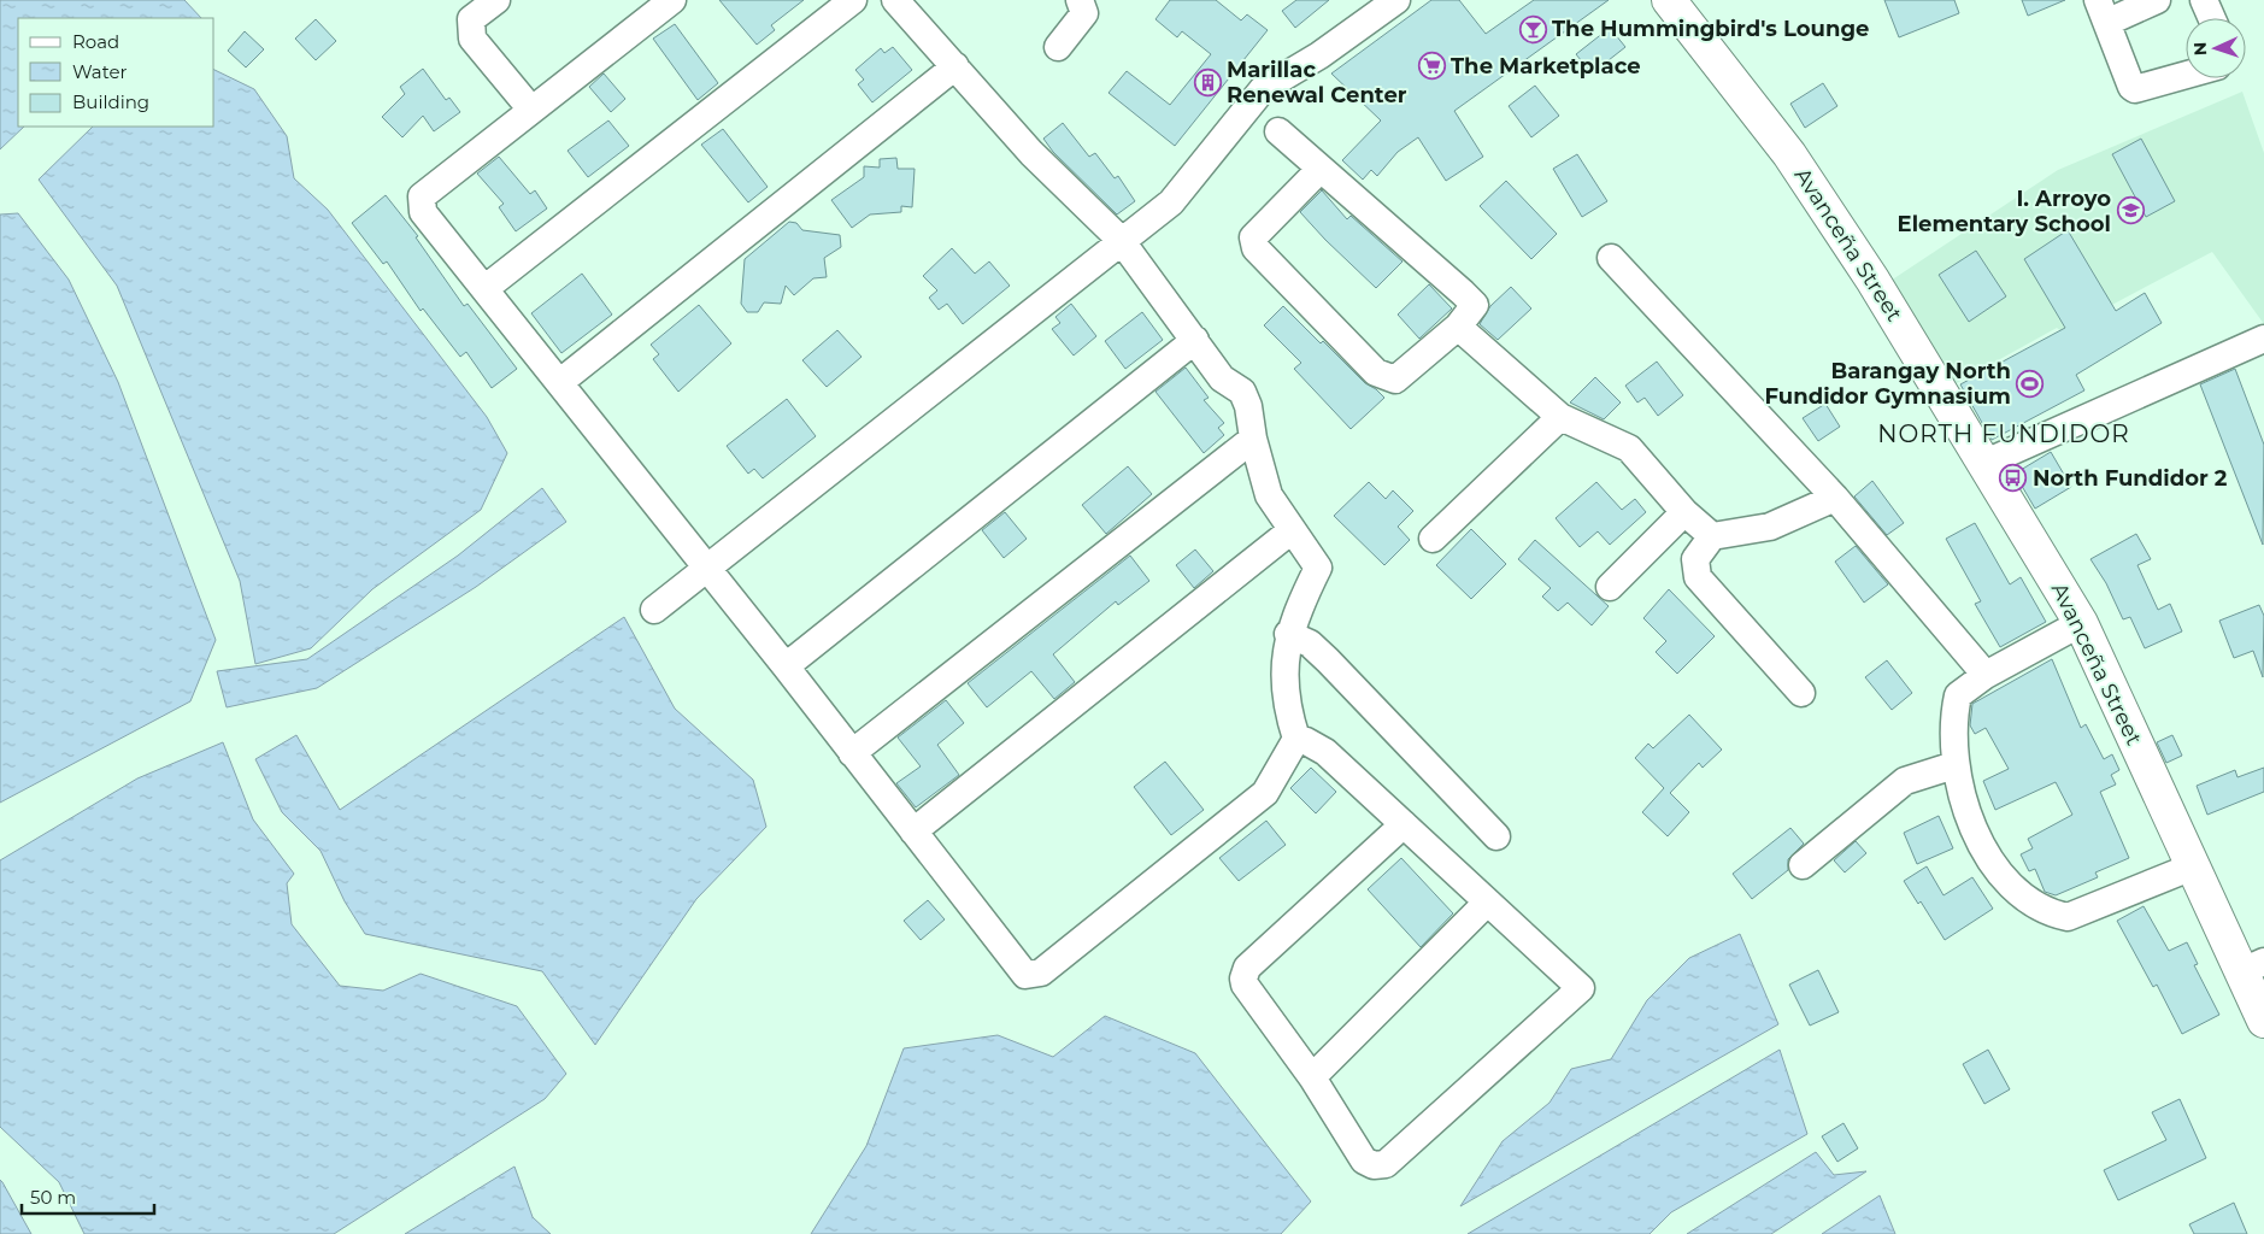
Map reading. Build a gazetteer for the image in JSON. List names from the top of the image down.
{
  "streets": {
    "main road": ["Avanceña Street"]
  },
  "districts": ["NORTH FUNDIDOR"],
  "places": {
    "bar": ["The Hummingbird's Lounge"],
    "supermarket": ["The Marketplace"],
    "building": ["Marillac Renewal Center"],
    "school or university": ["I. Arroyo Elementary School"],
    "sports": ["Barangay North Fundidor Gymnasium"],
    "bus stop": ["North Fundidor 2"]
  },
  "legend": ["Road", "Water", "Building"],
  "scale_bar": "50 m",
  "north": "left"
}
